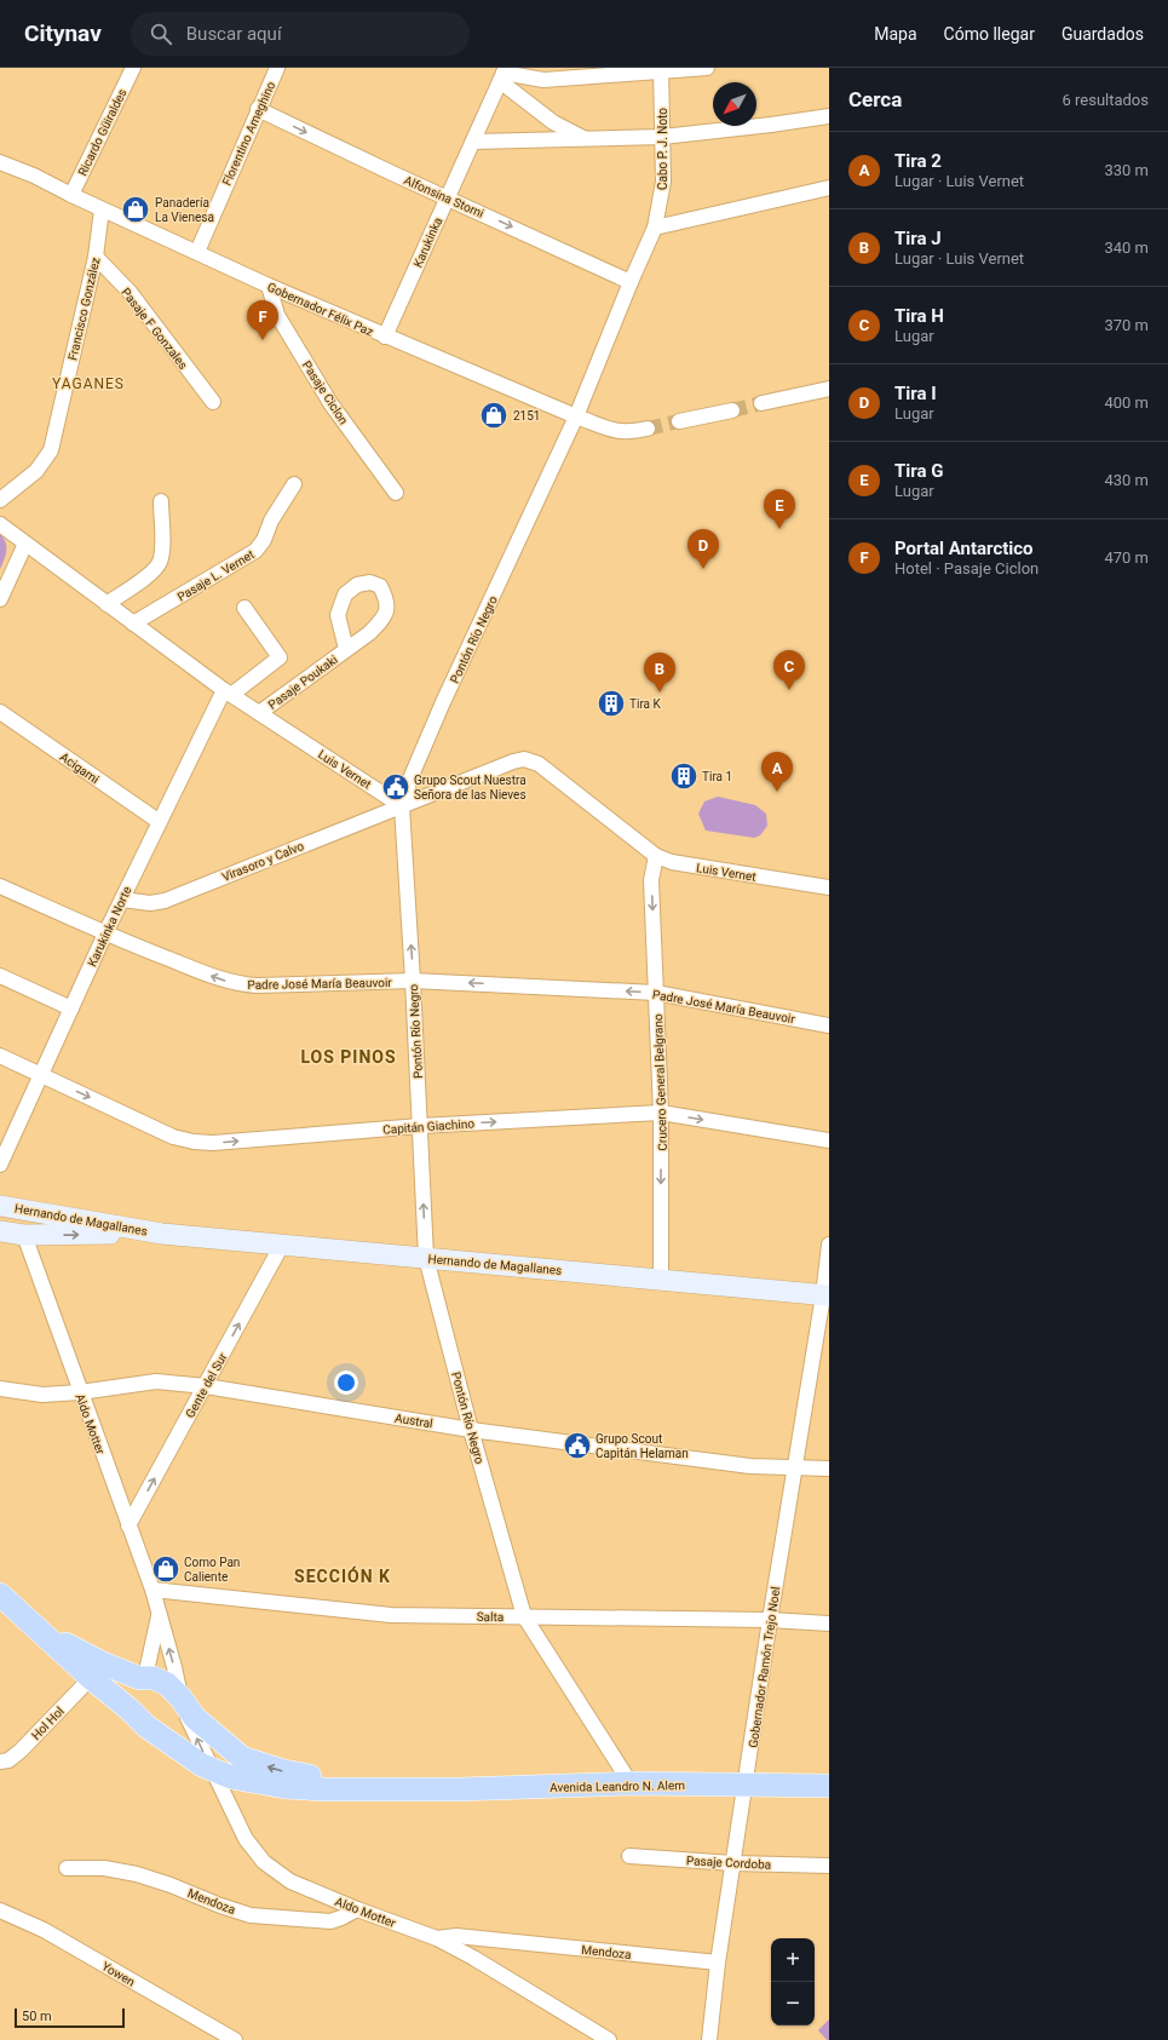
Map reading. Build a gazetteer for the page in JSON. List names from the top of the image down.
{
  "streets": {
    "highway": ["Avenida Leandro N. Alem"],
    "main road": ["Hernando de Magallanes"],
    "street": [
      "Ricardo Güiraldes",
      "Florentino Ameghino",
      "Cabo P. J. Noto",
      "Alfonsina Storni",
      "Karukinka",
      "Francisco González",
      "Gobernador Félix Paz",
      "Pasaje F Gonzales",
      "Pasaje Ciclon",
      "Pasaje L. Vernet",
      "Pontón Río Negro",
      "Pasaje Poukaki",
      "Acigami",
      "Luis Vernet",
      "Virasoro y Calvo",
      "Karukinka Norte",
      "Padre José María Beauvoir",
      "Crucero General Belgrano",
      "Capitán Giachino",
      "Gente del Sur",
      "Austral",
      "Aldo Motter",
      "Salta",
      "Gobernador Ramón Trejo Noel",
      "Hol Hol",
      "Pasaje Cordoba",
      "Mendoza",
      "Yowen"
    ]
  },
  "crossings": [
    ["Ricardo Güiraldes", "Gobernador Félix Paz"],
    ["Florentino Ameghino", "Alfonsina Storni"],
    ["Florentino Ameghino", "Gobernador Félix Paz"],
    ["Cabo P. J. Noto", "Alfonsina Storni"],
    ["Cabo P. J. Noto", "Pontón Río Negro"],
    ["Alfonsina Storni", "Karukinka"],
    ["Alfonsina Storni", "Pontón Río Negro"],
    ["Karukinka", "Gobernador Félix Paz"],
    ["Francisco González", "Gobernador Félix Paz"],
    ["Francisco González", "Pasaje F Gonzales"],
    ["Gobernador Félix Paz", "Pasaje Ciclon"],
    ["Gobernador Félix Paz", "Pontón Río Negro"],
    ["Pasaje L. Vernet", "Luis Vernet"],
    ["Pontón Río Negro", "Luis Vernet"],
    ["Pontón Río Negro", "Virasoro y Calvo"],
    ["Pontón Río Negro", "Padre José María Beauvoir"],
    ["Pontón Río Negro", "Capitán Giachino"],
    ["Pontón Río Negro", "Hernando de Magallanes"],
    ["Pontón Río Negro", "Austral"],
    ["Pontón Río Negro", "Salta"],
    ["Pontón Río Negro", "Avenida Leandro N. Alem"],
    ["Pasaje Poukaki", "Luis Vernet"],
    ["Acigami", "Karukinka Norte"],
    ["Luis Vernet", "Virasoro y Calvo"],
    ["Luis Vernet", "Karukinka Norte"],
    ["Luis Vernet", "Crucero General Belgrano"],
    ["Virasoro y Calvo", "Karukinka Norte"],
    ["Karukinka Norte", "Padre José María Beauvoir"],
    ["Karukinka Norte", "Capitán Giachino"],
    ["Padre José María Beauvoir", "Crucero General Belgrano"],
    ["Crucero General Belgrano", "Capitán Giachino"],
    ["Crucero General Belgrano", "Hernando de Magallanes"],
    ["Hernando de Magallanes", "Gente del Sur"],
    ["Hernando de Magallanes", "Aldo Motter"],
    ["Hernando de Magallanes", "Gobernador Ramón Trejo Noel"],
    ["Gente del Sur", "Austral"],
    ["Gente del Sur", "Aldo Motter"],
    ["Austral", "Aldo Motter"],
    ["Austral", "Gobernador Ramón Trejo Noel"],
    ["Aldo Motter", "Salta"],
    ["Aldo Motter", "Avenida Leandro N. Alem"],
    ["Aldo Motter", "Mendoza"],
    ["Salta", "Gobernador Ramón Trejo Noel"],
    ["Gobernador Ramón Trejo Noel", "Avenida Leandro N. Alem"],
    ["Gobernador Ramón Trejo Noel", "Pasaje Cordoba"],
    ["Gobernador Ramón Trejo Noel", "Mendoza"],
    ["Hol Hol", "Avenida Leandro N. Alem"]
  ],
  "one_way": [
    "Padre José María Beauvoir",
    "Crucero General Belgrano",
    "Capitán Giachino",
    "Gente del Sur"
  ],
  "districts": ["YAGANES", "LOS PINOS", "SECCIÓN K"],
  "places": {
    "shop": ["Panadería La Vienesa", "2151", "Como Pan Caliente"],
    "building": ["Tira K", "Tira 1"],
    "public building": ["Grupo Scout Nuestra Señora de las Nieves", "Grupo Scout Capitán Helaman"]
  },
  "scale_bar": "50 m",
  "north": "bottom left",
  "page": {
    "header": "Citynav",
    "search": "Buscar aquí",
    "nav": ["Mapa", "Cómo llegar", "Guardados"],
    "heading": ["Cerca", "6 resultados"],
    "list": [
      {
        "mark": "A",
        "name": "Tira 2",
        "note": "Lugar · Luis Vernet",
        "value": "330 m"
      },
      {
        "mark": "B",
        "name": "Tira J",
        "note": "Lugar · Luis Vernet",
        "value": "340 m"
      },
      {
        "mark": "C",
        "name": "Tira H",
        "note": "Lugar",
        "value": "370 m"
      },
      {
        "mark": "D",
        "name": "Tira I",
        "note": "Lugar",
        "value": "400 m"
      },
      {
        "mark": "E",
        "name": "Tira G",
        "note": "Lugar",
        "value": "430 m"
      },
      {
        "mark": "F",
        "name": "Portal Antarctico",
        "note": "Hotel · Pasaje Ciclon",
        "value": "470 m"
      }
    ],
    "pins": [
      "F",
      "E",
      "D",
      "C",
      "B",
      "A"
    ],
    "map_buttons": ["+", "−"],
    "scale": "50 m"
  }
}
